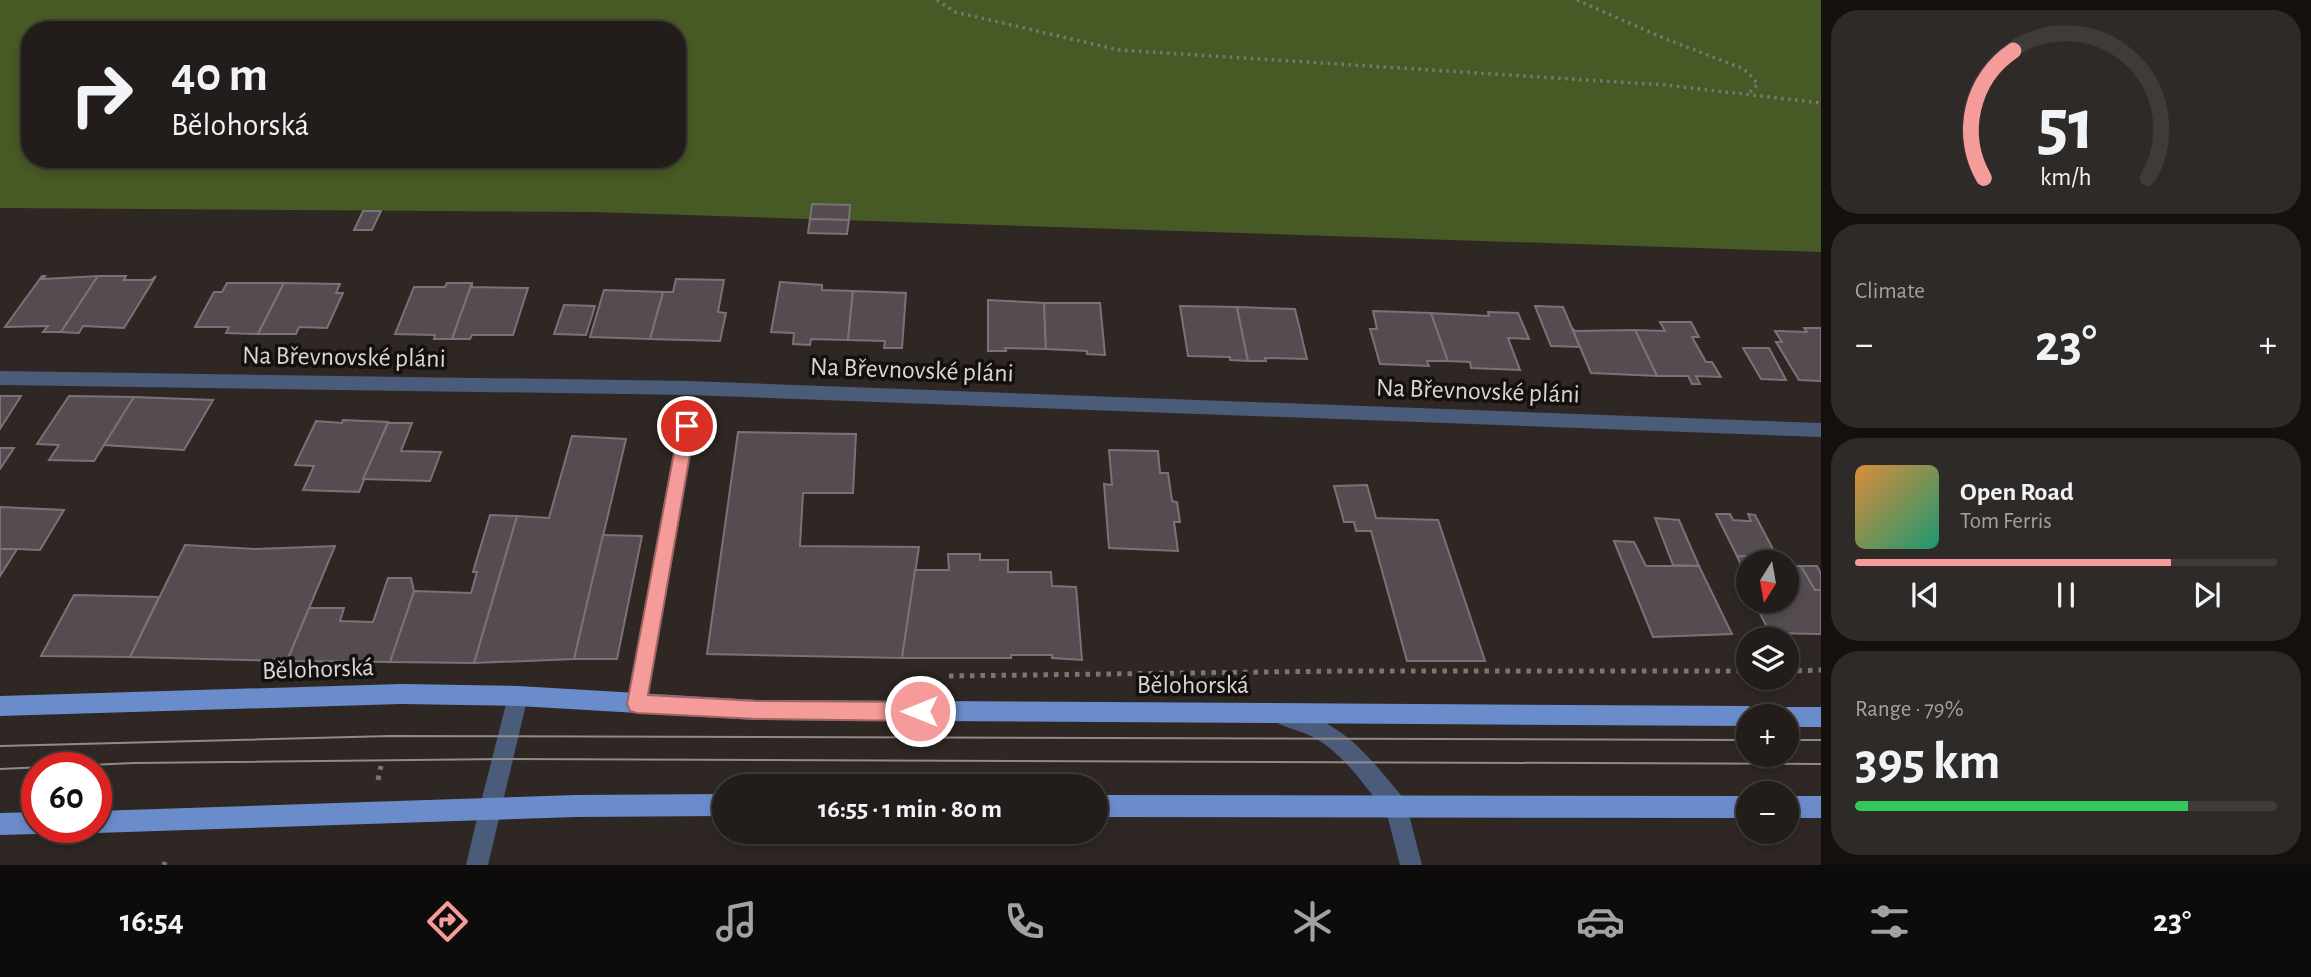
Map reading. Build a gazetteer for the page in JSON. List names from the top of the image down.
{
  "streets": {
    "main road": ["Bělohorská"],
    "street": ["Na Břevnovské pláni"]
  },
  "north": "bottom",
  "page": {
    "turn": ["40 m", "Bělohorská"],
    "tile": [
      "Climate",
      ["Range · 79%", "395 km"]
    ],
    "heat": ["−", "23°", "+"],
    "song": ["Open Road", "Tom Ferris"],
    "map_buttons": ["+", "−"],
    "limit": "60",
    "trip": "16:55 · 1 min · 80 m",
    "tabs": ["16:54", "23°"],
    "gauge": ["51", "km/h"]
  }
}
